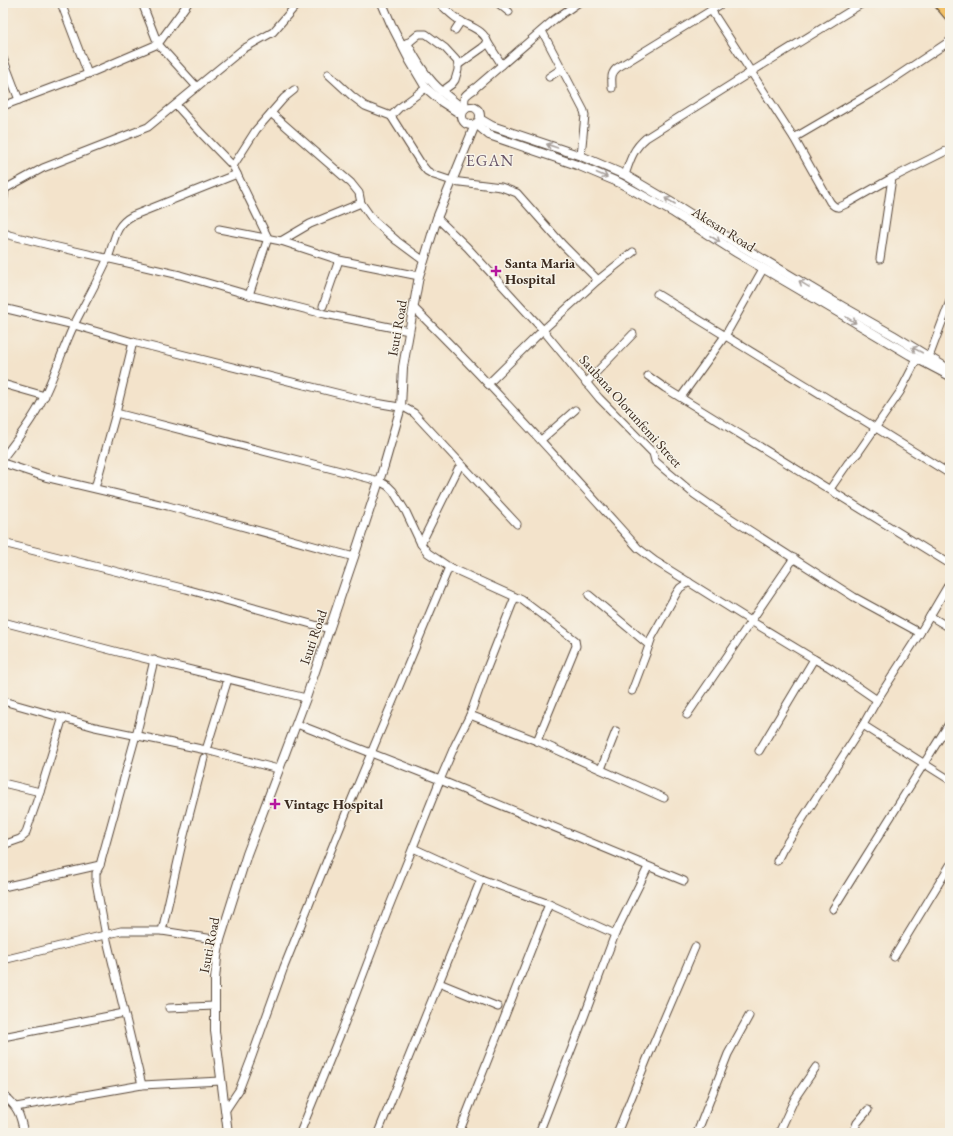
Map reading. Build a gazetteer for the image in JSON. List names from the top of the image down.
{
  "streets": {
    "street": ["Akesan Road", "Isuti Road", "Saubana Olorunfemi Street"]
  },
  "crossings": [
    ["Akesan Road", "Isuti Road"],
    ["Isuti Road", "Saubana Olorunfemi Street"]
  ],
  "districts": ["EGAN"],
  "places": {
    "health": ["Santa Maria Hospital", "Vintage Hospital"]
  }
}
